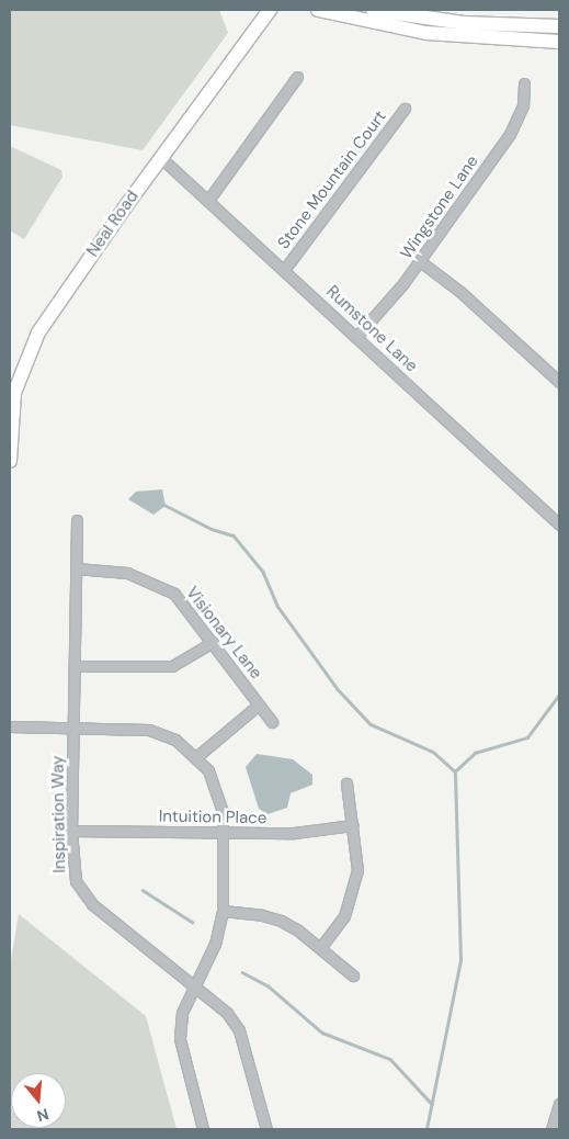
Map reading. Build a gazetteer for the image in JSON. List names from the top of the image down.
{
  "streets": {
    "street": [
      "Stone Mountain Court",
      "Wingstone Lane",
      "Neal Road",
      "Rumstone Lane",
      "Visionary Lane",
      "Inspiration Way",
      "Intuition Place"
    ]
  },
  "crossings": [
    ["Stone Mountain Court", "Rumstone Lane"],
    ["Wingstone Lane", "Rumstone Lane"],
    ["Neal Road", "Rumstone Lane"],
    ["Visionary Lane", "Inspiration Way"],
    ["Inspiration Way", "Intuition Place"]
  ],
  "north": "bottom"
}
